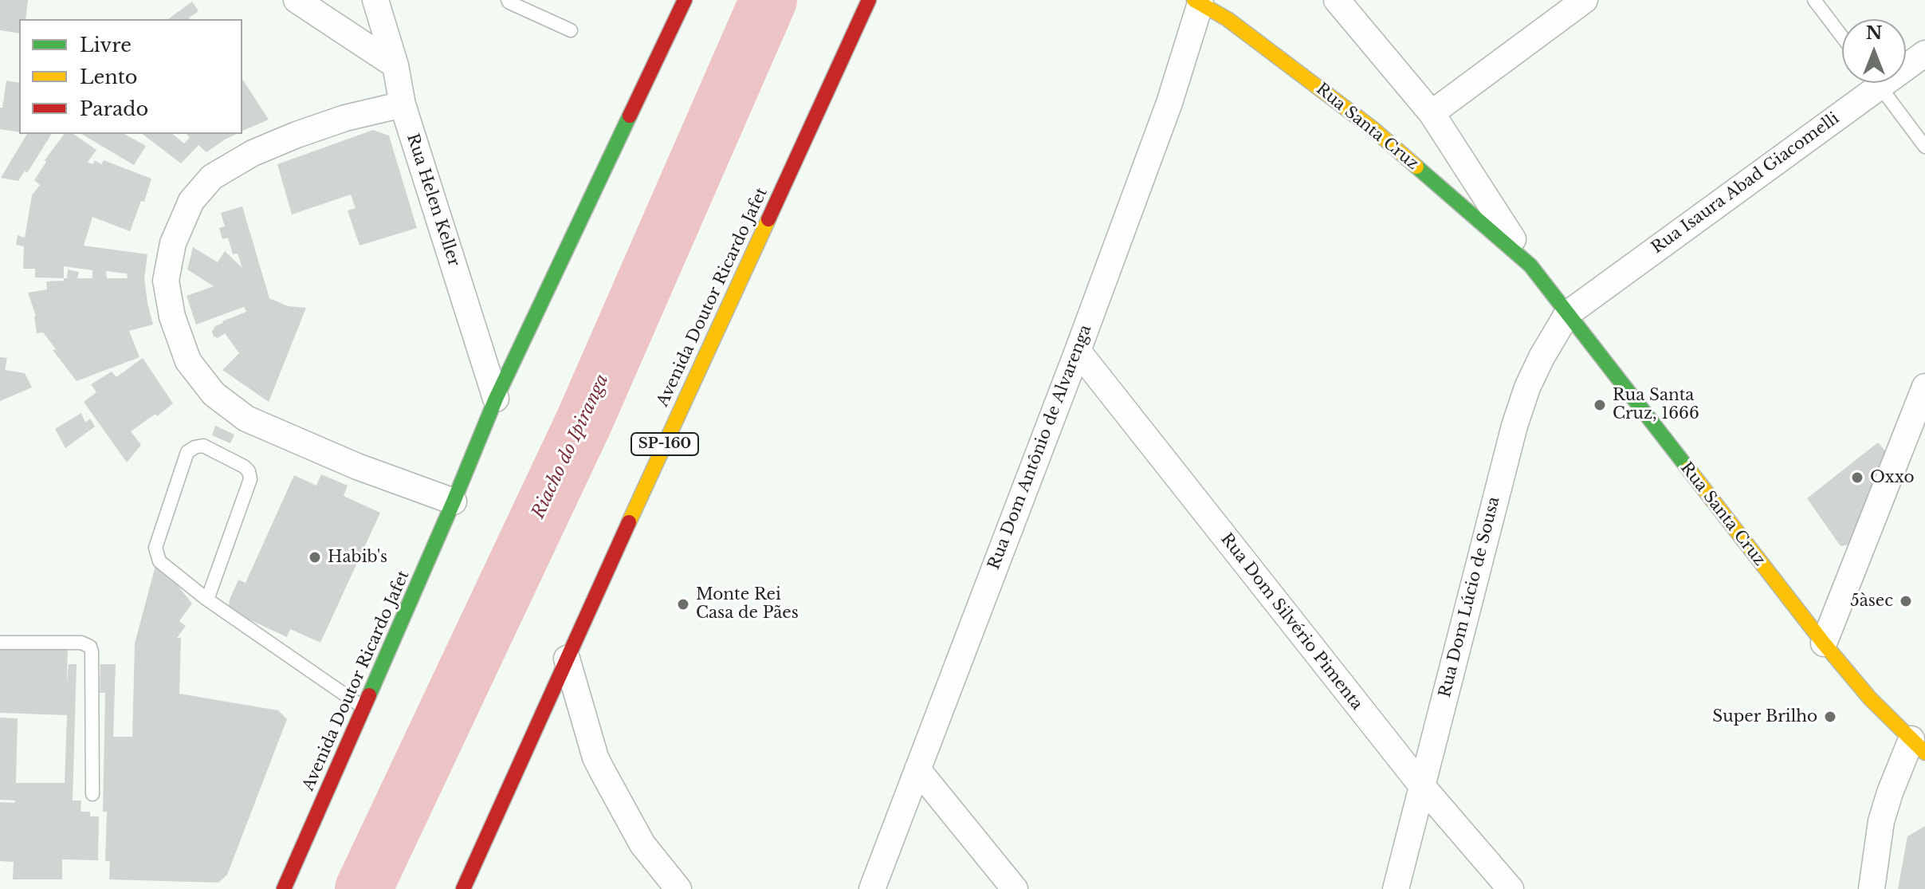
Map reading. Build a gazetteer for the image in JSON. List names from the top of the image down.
{
  "streets": {
    "main road": ["Rua Santa Cruz", "Avenida Doutor Ricardo Jafet", "SP-160"],
    "street": [
      "Rua Isaura Abad Giacomelli",
      "Rua Helen Keller",
      "Rua Dom Antônio de Alvarenga",
      "Rua Dom Lúcio de Sousa",
      "Rua Dom Silvério Pimenta"
    ]
  },
  "crossings": [
    ["Rua Santa Cruz", "Rua Isaura Abad Giacomelli"],
    ["Rua Santa Cruz", "Rua Dom Antônio de Alvarenga"],
    ["Rua Santa Cruz", "Rua Dom Lúcio de Sousa"],
    ["Rua Isaura Abad Giacomelli", "Rua Dom Lúcio de Sousa"],
    ["Rua Helen Keller", "Avenida Doutor Ricardo Jafet"],
    ["Rua Dom Antônio de Alvarenga", "Rua Dom Silvério Pimenta"],
    ["Rua Dom Lúcio de Sousa", "Rua Dom Silvério Pimenta"]
  ],
  "water": ["Riacho do Ipiranga"],
  "places": [
    "Rua Santa Cruz, 1666",
    "Oxxo",
    "Habib's",
    "5àsec",
    "Monte Rei Casa de Pães",
    "Super Brilho"
  ],
  "legend": ["Livre", "Lento", "Parado"],
  "north": "top"
}
